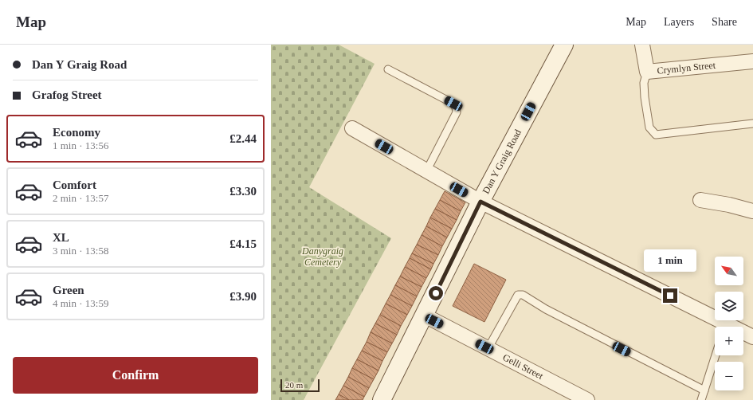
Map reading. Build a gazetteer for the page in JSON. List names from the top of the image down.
{
  "streets": {
    "street": ["Crymlyn Street", "Dan Y Graig Road", "Gelli Street"]
  },
  "crossings": [
    ["Dan Y Graig Road", "Gelli Street"]
  ],
  "parks": ["Danygraig Cemetery"],
  "scale_bar": "20 m",
  "north": "top left",
  "page": {
    "header": "Map",
    "nav": ["Map", "Layers", "Share"],
    "banner": ["Dan Y Graig Road", "Grafog Street"],
    "list": [
      {
        "name": "Economy",
        "note": "1 min · 13:56",
        "value": "£2.44"
      },
      {
        "name": "Comfort",
        "note": "2 min · 13:57",
        "value": "£3.30"
      },
      {
        "name": "XL",
        "note": "3 min · 13:58",
        "value": "£4.15"
      },
      {
        "name": "Green",
        "note": "4 min · 13:59",
        "value": "£3.90"
      }
    ],
    "bubble": "1 min",
    "map_buttons": ["+", "−"],
    "buttons": "Confirm",
    "scale": "20 m"
  }
}
